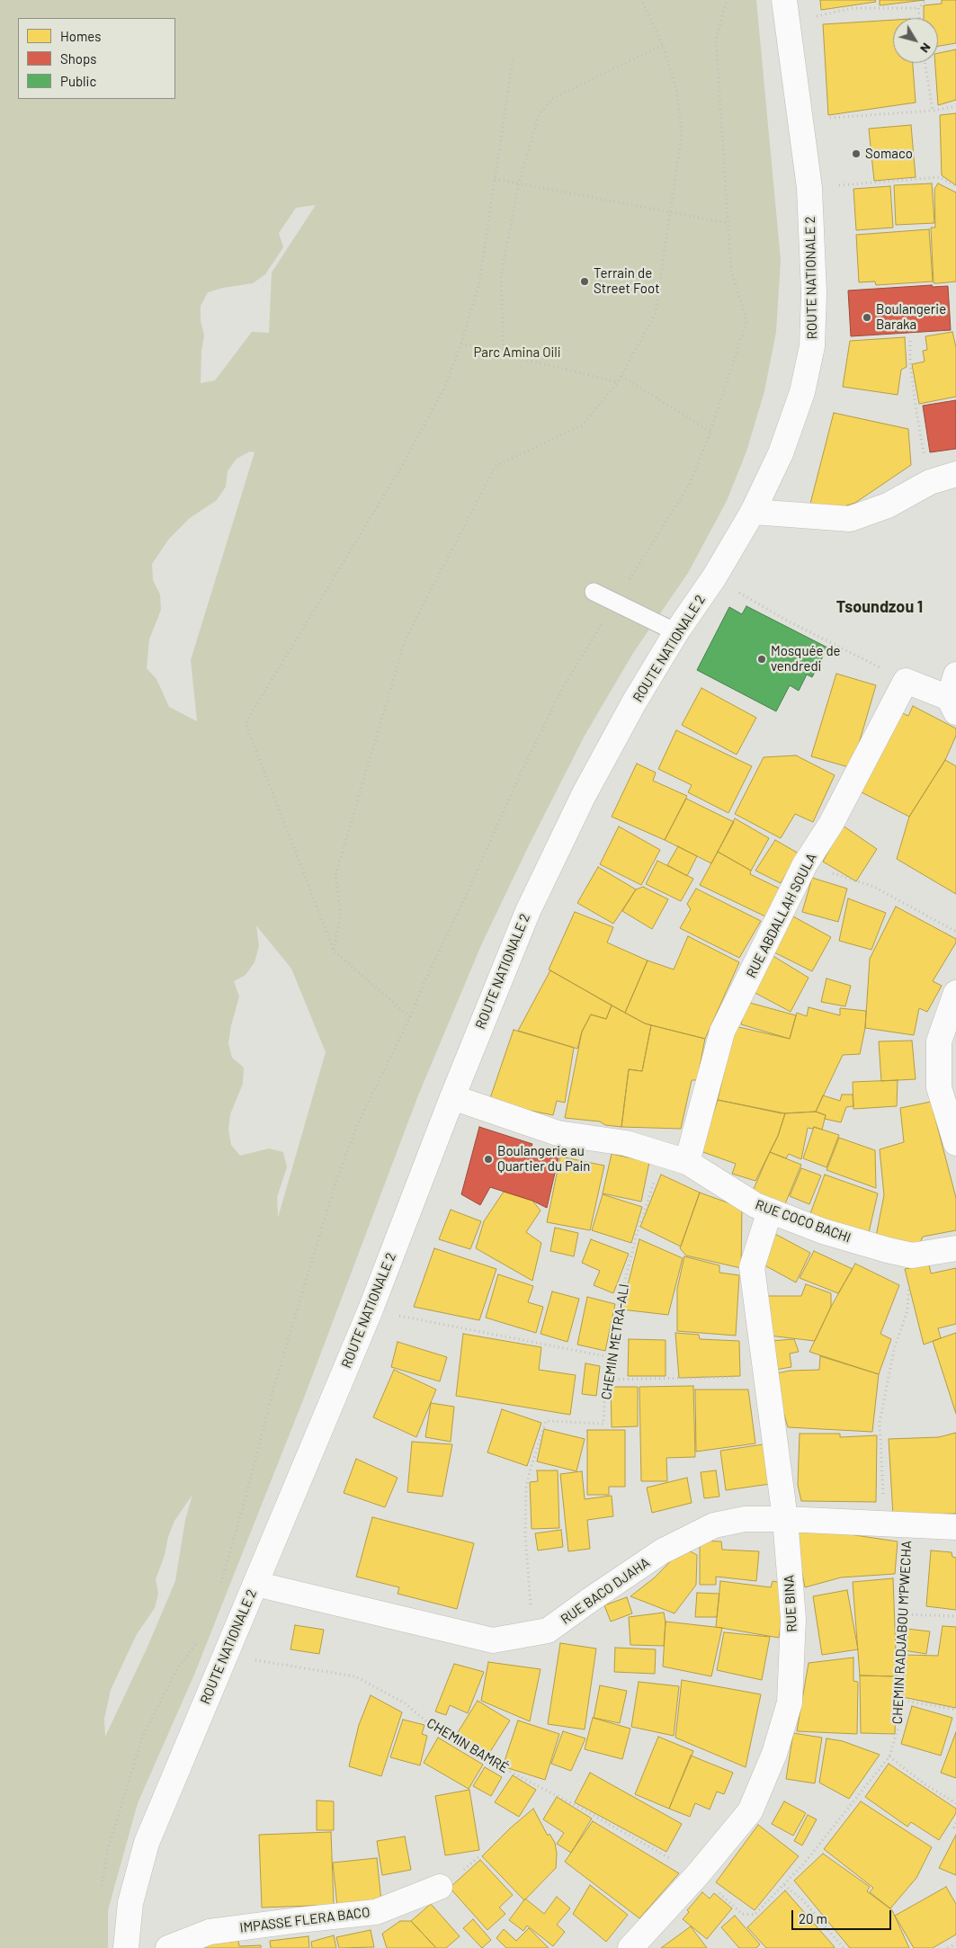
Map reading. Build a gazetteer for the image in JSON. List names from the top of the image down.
{
  "streets": {
    "street": [
      "ROUTE NATIONALE 2",
      "RUE ABDALLAH SOULA",
      "RUE COCO BACHI",
      "RUE BACO DJAHA",
      "RUE BINA",
      "IMPASSE FLERA BACO"
    ],
    "path": ["CHEMIN METRA-ALI", "CHEMIN RADJABOU M’PWECHA", "CHEMIN BAMRÉ"]
  },
  "crossings": [
    ["ROUTE NATIONALE 2", "RUE COCO BACHI"],
    ["ROUTE NATIONALE 2", "RUE BACO DJAHA"],
    ["ROUTE NATIONALE 2", "CHEMIN BAMRÉ"],
    ["RUE ABDALLAH SOULA", "RUE COCO BACHI"],
    ["RUE COCO BACHI", "CHEMIN METRA-ALI"],
    ["RUE COCO BACHI", "RUE BINA"],
    ["RUE COCO BACHI", "CHEMIN RADJABOU M’PWECHA"],
    ["CHEMIN METRA-ALI", "RUE BACO DJAHA"],
    ["RUE BACO DJAHA", "RUE BINA"],
    ["RUE BACO DJAHA", "CHEMIN RADJABOU M’PWECHA"],
    ["RUE BINA", "CHEMIN RADJABOU M’PWECHA"],
    ["RUE BINA", "CHEMIN BAMRÉ"],
    ["CHEMIN RADJABOU M’PWECHA", "CHEMIN BAMRÉ"]
  ],
  "districts": ["Tsoundzou 1"],
  "parks": ["Parc Amina Oili"],
  "places": [
    "Somaco",
    "Terrain de Street Foot",
    "Boulangerie Baraka",
    "Mosquée de vendredi",
    "Boulangerie au Quartier du Pain"
  ],
  "legend": ["Homes", "Shops", "Public"],
  "scale_bar": "20 m",
  "north": "bottom right"
}
